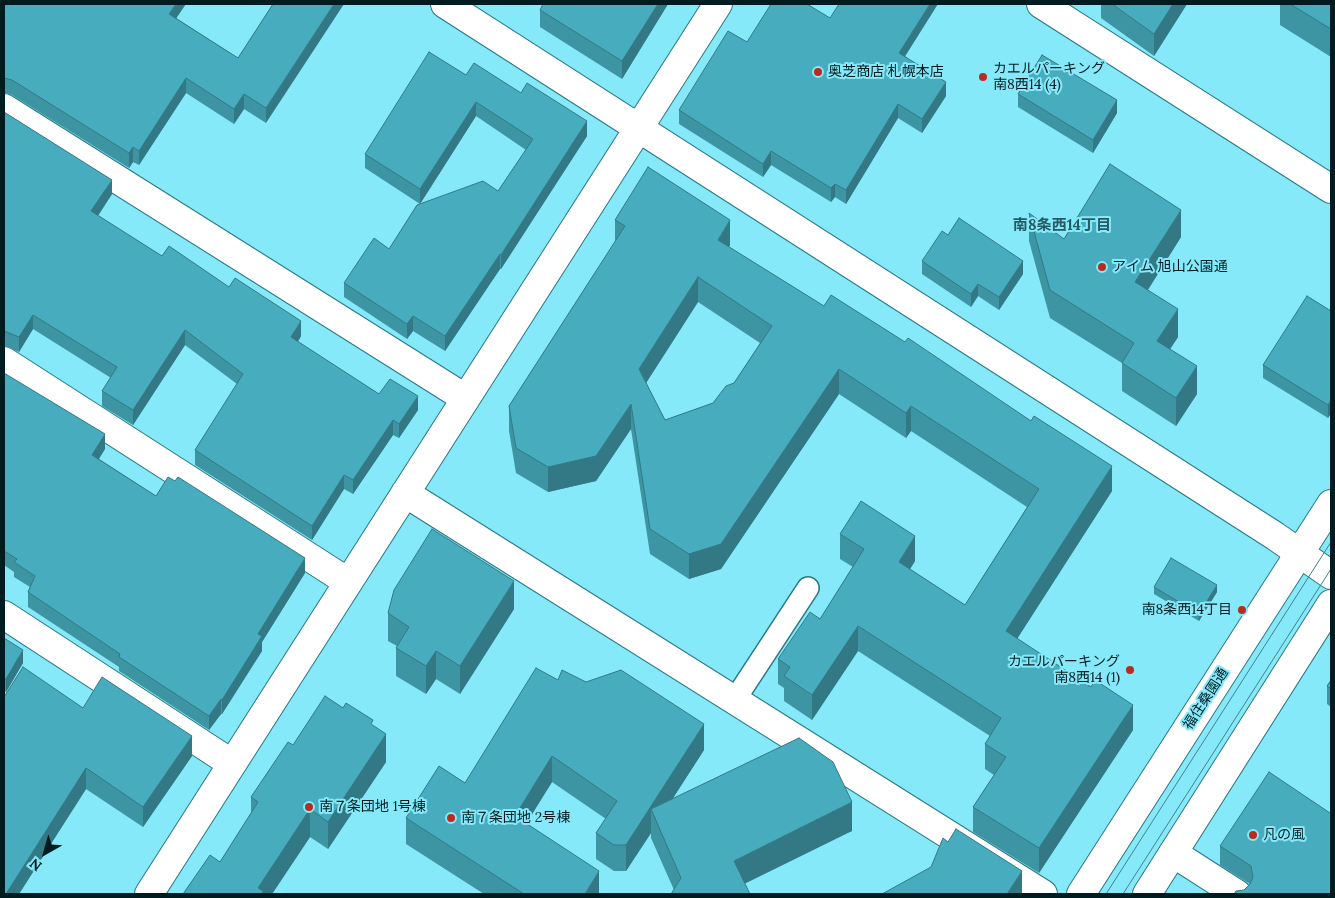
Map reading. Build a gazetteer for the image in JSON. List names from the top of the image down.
{
  "streets": {
    "street": ["福住桑園通"]
  },
  "districts": ["南8条西14丁目"],
  "places": [
    "奥芝商店 札幌本店",
    "カエルパーキング 南8西14 (4)",
    "アイム 旭山公園通",
    "南8条西14丁目",
    "カエルパーキング 南8西14 (1)",
    "南７条団地 1号棟",
    "南７条団地 2号棟",
    "凡の風"
  ],
  "north": "bottom left"
}
